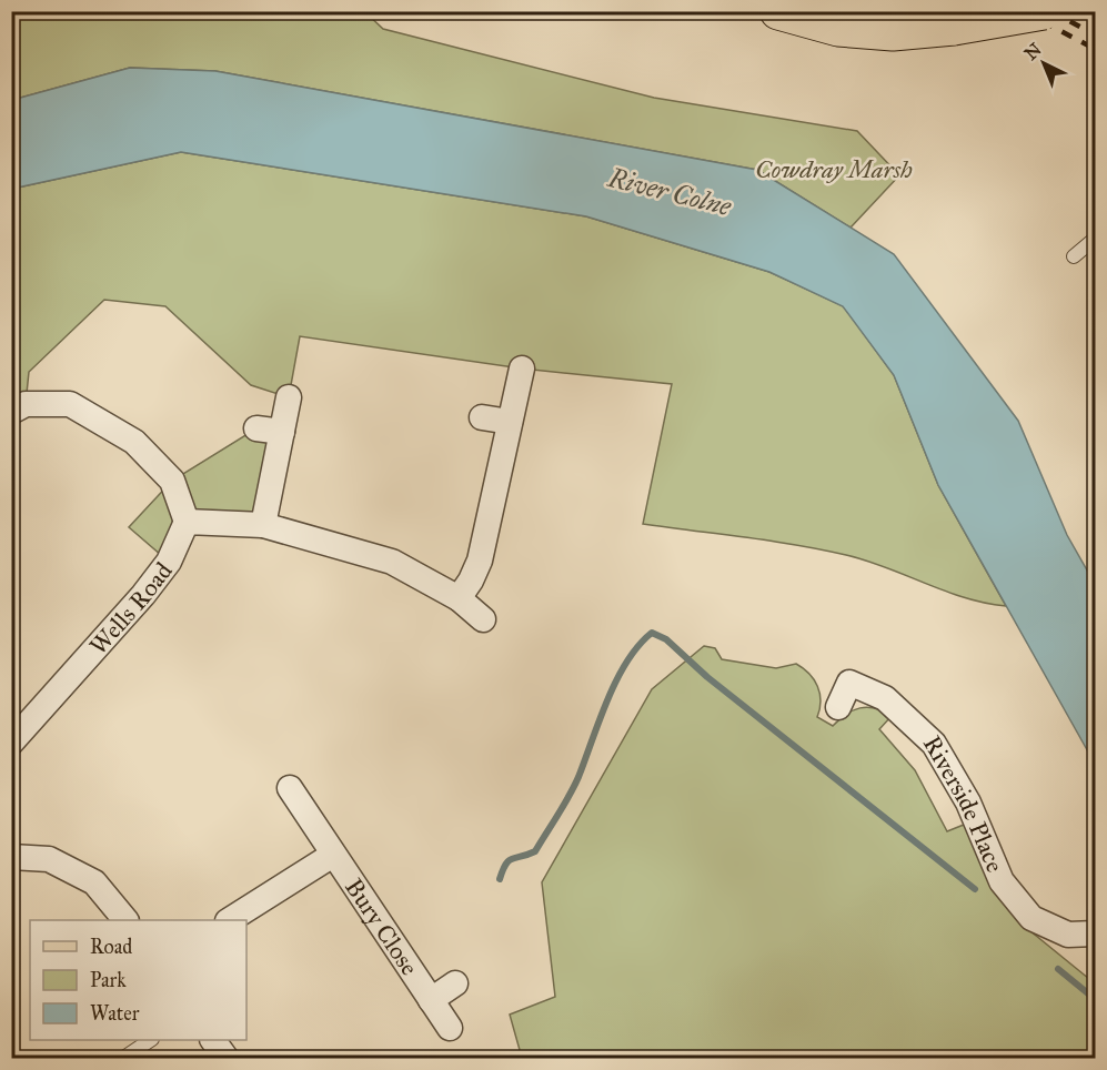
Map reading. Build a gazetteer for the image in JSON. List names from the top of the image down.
{
  "streets": {
    "street": ["Wells Road", "Riverside Place", "Bury Close"]
  },
  "water": ["River Colne"],
  "parks": ["Cowdray Marsh"],
  "legend": ["Road", "Park", "Water"],
  "north": "top left"
}
